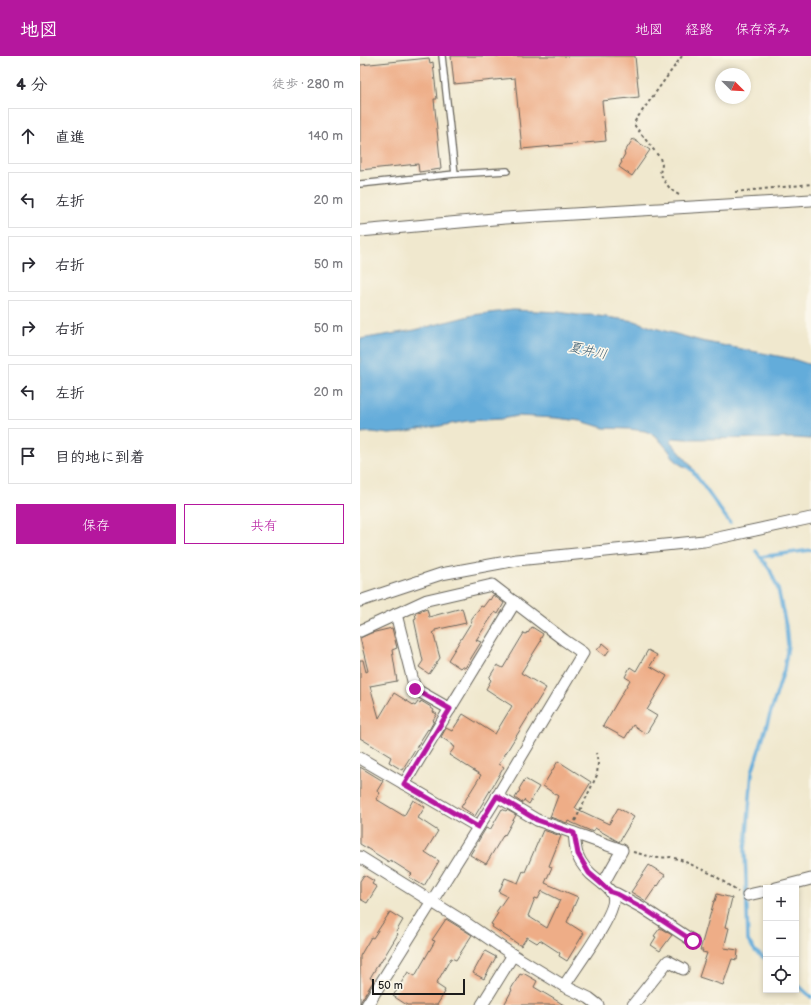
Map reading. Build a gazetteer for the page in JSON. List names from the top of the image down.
{
  "water": ["夏井川"],
  "scale_bar": "50 m",
  "north": "bottom right",
  "page": {
    "header": "地図",
    "nav": ["地図", "経路", "保存済み"],
    "heading": ["4 分", "徒歩 · 280 m"],
    "list": [
      ["直進", "140 m"],
      ["左折", "20 m"],
      ["右折", "50 m"],
      ["右折", "50 m"],
      ["左折", "20 m"],
      "目的地に到着"
    ],
    "buttons": ["保存", "共有"],
    "map_buttons": ["+", "−"],
    "scale": "50 m"
  }
}
